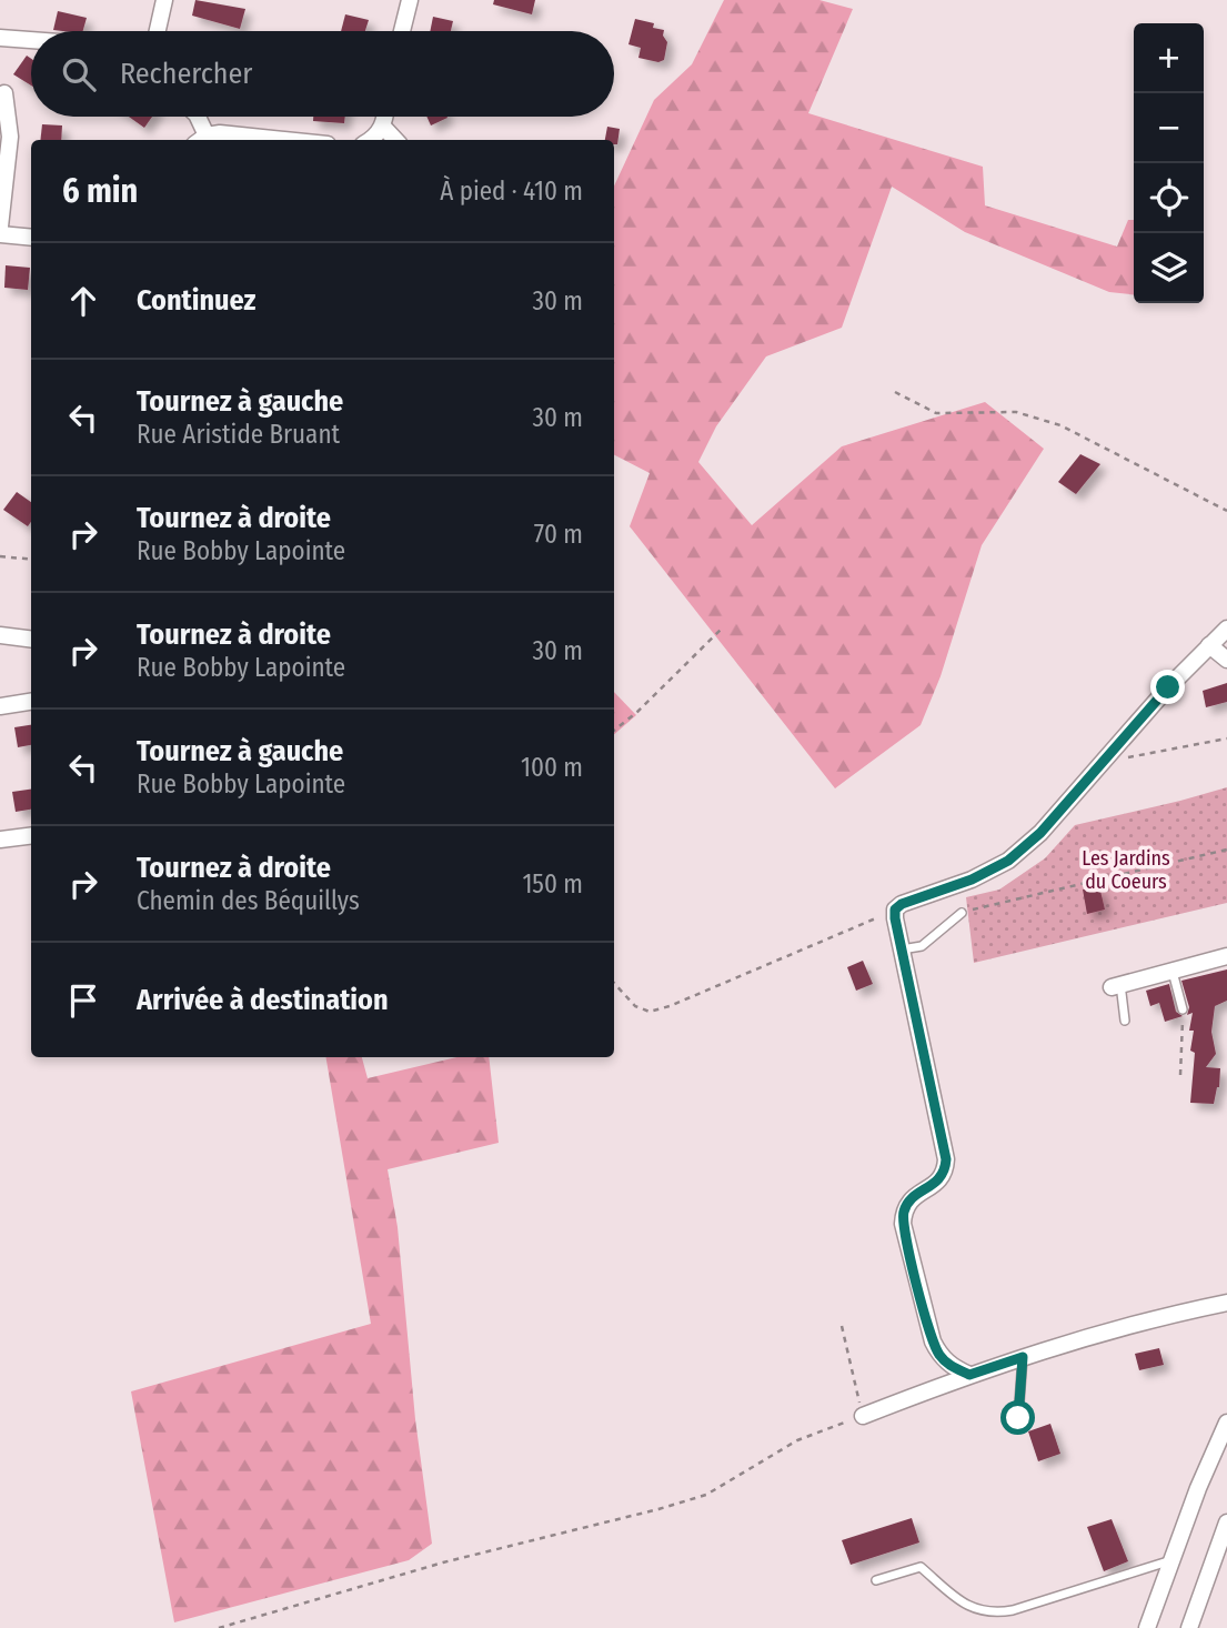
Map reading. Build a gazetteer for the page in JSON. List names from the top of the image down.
{
  "parks": ["Les Jardins du Coeurs"],
  "page": {
    "map_buttons": ["+", "−"],
    "search": "Rechercher",
    "heading": ["6 min", "À pied · 410 m"],
    "list": [
      ["Continuez", "30 m"],
      ["Tournez à gauche", "Rue Aristide Bruant", "30 m"],
      ["Tournez à droite", "Rue Bobby Lapointe", "70 m"],
      ["Tournez à droite", "Rue Bobby Lapointe", "30 m"],
      ["Tournez à gauche", "Rue Bobby Lapointe", "100 m"],
      ["Tournez à droite", "Chemin des Béquillys", "150 m"],
      "Arrivée à destination"
    ]
  }
}
